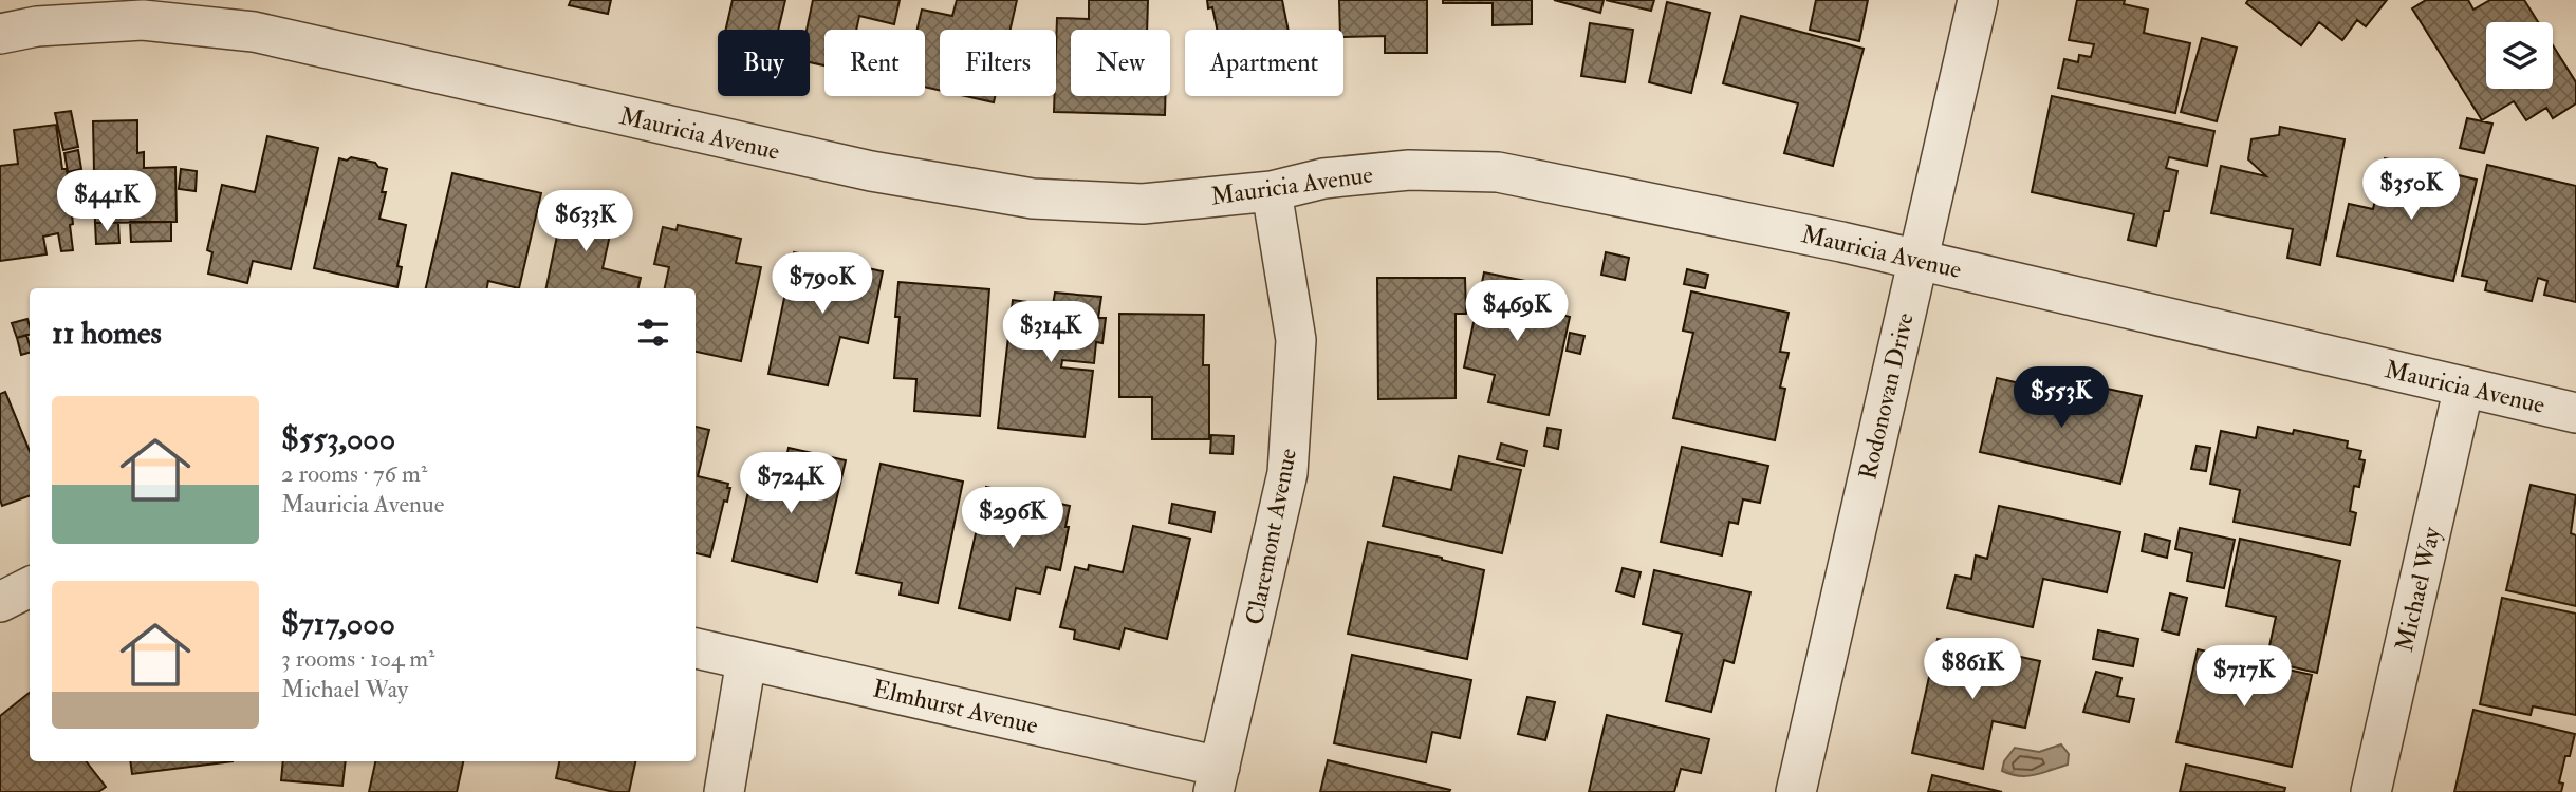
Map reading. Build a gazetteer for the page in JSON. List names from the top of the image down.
{
  "streets": {
    "street": [
      "Mauricia Avenue",
      "Rodonovan Drive",
      "Claremont Avenue",
      "Michael Way",
      "Elmhurst Avenue"
    ]
  },
  "crossings": [
    ["Mauricia Avenue", "Rodonovan Drive"],
    ["Mauricia Avenue", "Claremont Avenue"],
    ["Mauricia Avenue", "Michael Way"],
    ["Claremont Avenue", "Elmhurst Avenue"]
  ],
  "page": {
    "chip": [
      "Buy",
      "Rent",
      "Filters",
      "New",
      "Apartment"
    ],
    "price": [
      "$350K",
      "$441K",
      "$633K",
      "$790K",
      "$469K",
      "$314K",
      "$553K",
      "$724K",
      "$296K",
      "$861K",
      "$717K"
    ],
    "heading": "11 homes",
    "list": [
      {
        "name": "$553,000",
        "note": "2 rooms · 76 m² · Mauricia Avenue"
      },
      {
        "name": "$717,000",
        "note": "3 rooms · 104 m² · Michael Way"
      }
    ]
  }
}
